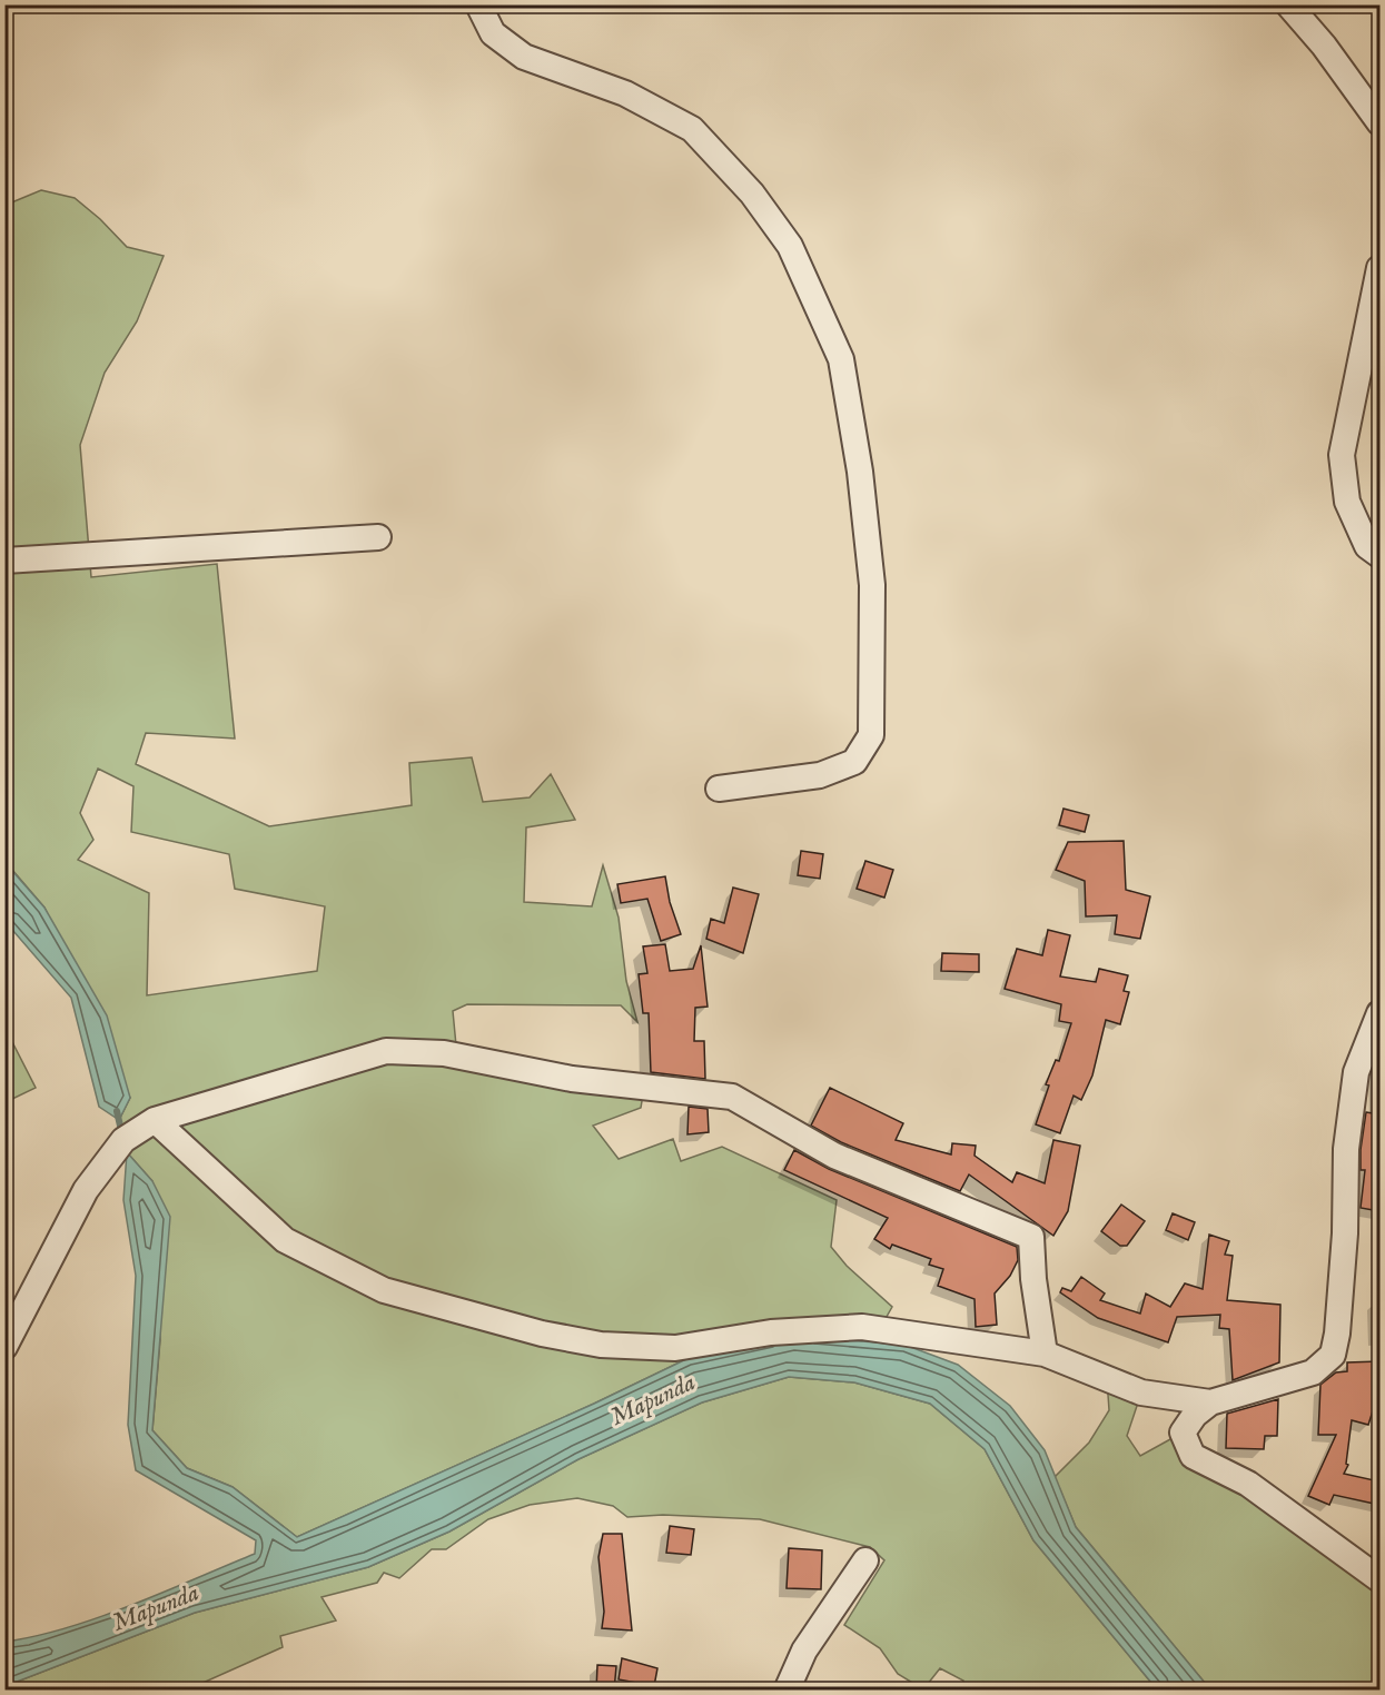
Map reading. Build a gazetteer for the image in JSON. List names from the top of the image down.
{
  "water": ["Mapunda"]
}
